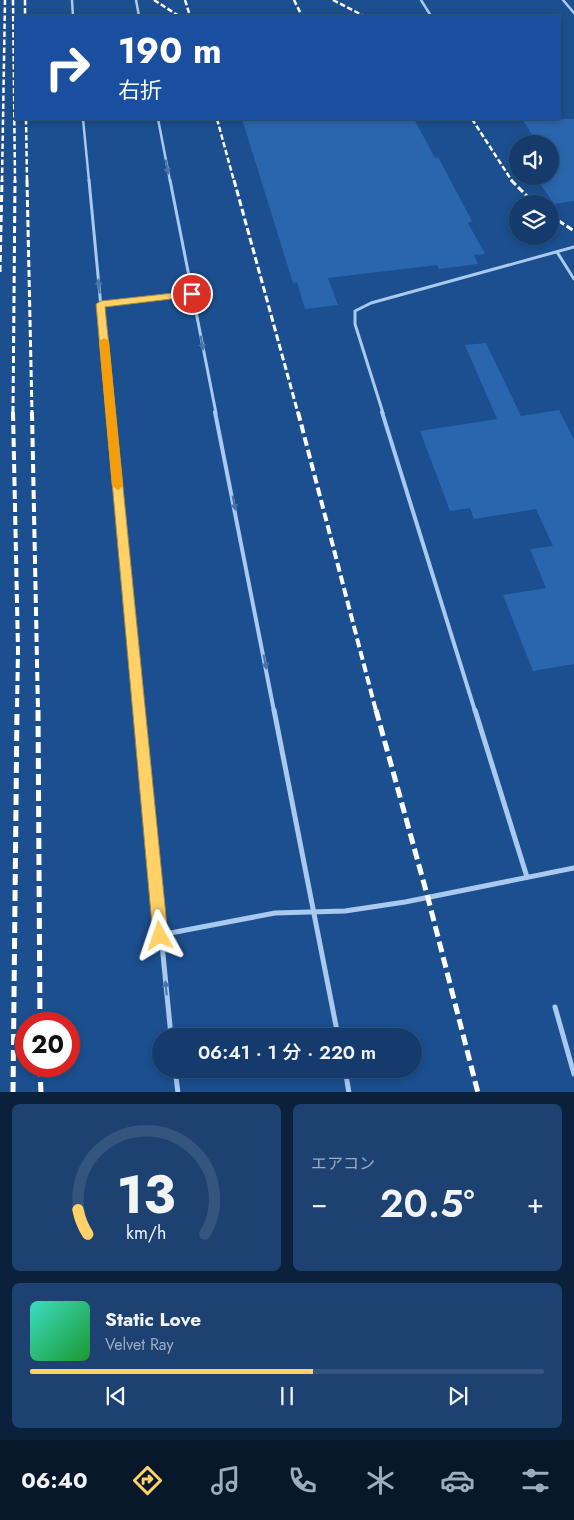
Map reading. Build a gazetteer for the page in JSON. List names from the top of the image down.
{
  "page": {
    "turn": ["190 m", "右折"],
    "limit": "20",
    "trip": "06:41 · 1 分 · 220 m",
    "tile": "エアコン",
    "heat": ["−", "20.5°", "+"],
    "song": ["Static Love", "Velvet Ray"],
    "tabs": "06:40",
    "gauge": ["13", "km/h"]
  }
}
